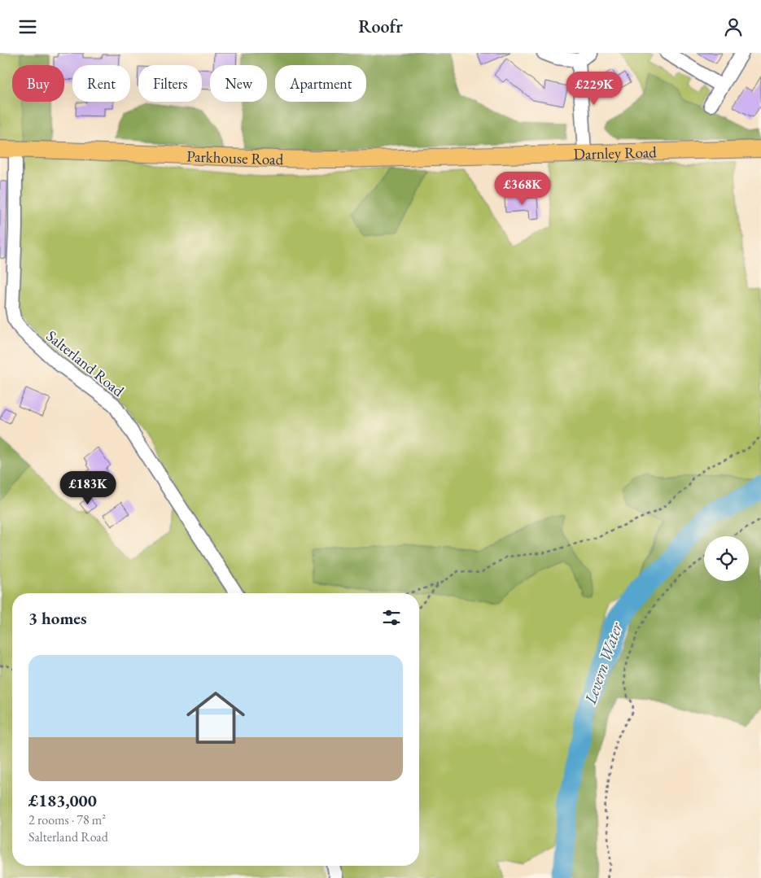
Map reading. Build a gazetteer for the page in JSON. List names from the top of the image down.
{
  "streets": {
    "main road": ["Darnley Road", "Parkhouse Road"],
    "street": ["Salterland Road"]
  },
  "crossings": [
    ["Darnley Road", "Parkhouse Road"],
    ["Parkhouse Road", "Salterland Road"]
  ],
  "water": ["Levern Water"],
  "page": {
    "header": "Roofr",
    "chip": [
      "Buy",
      "Rent",
      "Filters",
      "New",
      "Apartment"
    ],
    "price": ["£229K", "£368K", "£183K"],
    "heading": "3 homes",
    "list": [
      {
        "name": "£183,000",
        "note": "2 rooms · 78 m² · Salterland Road"
      }
    ]
  }
}
